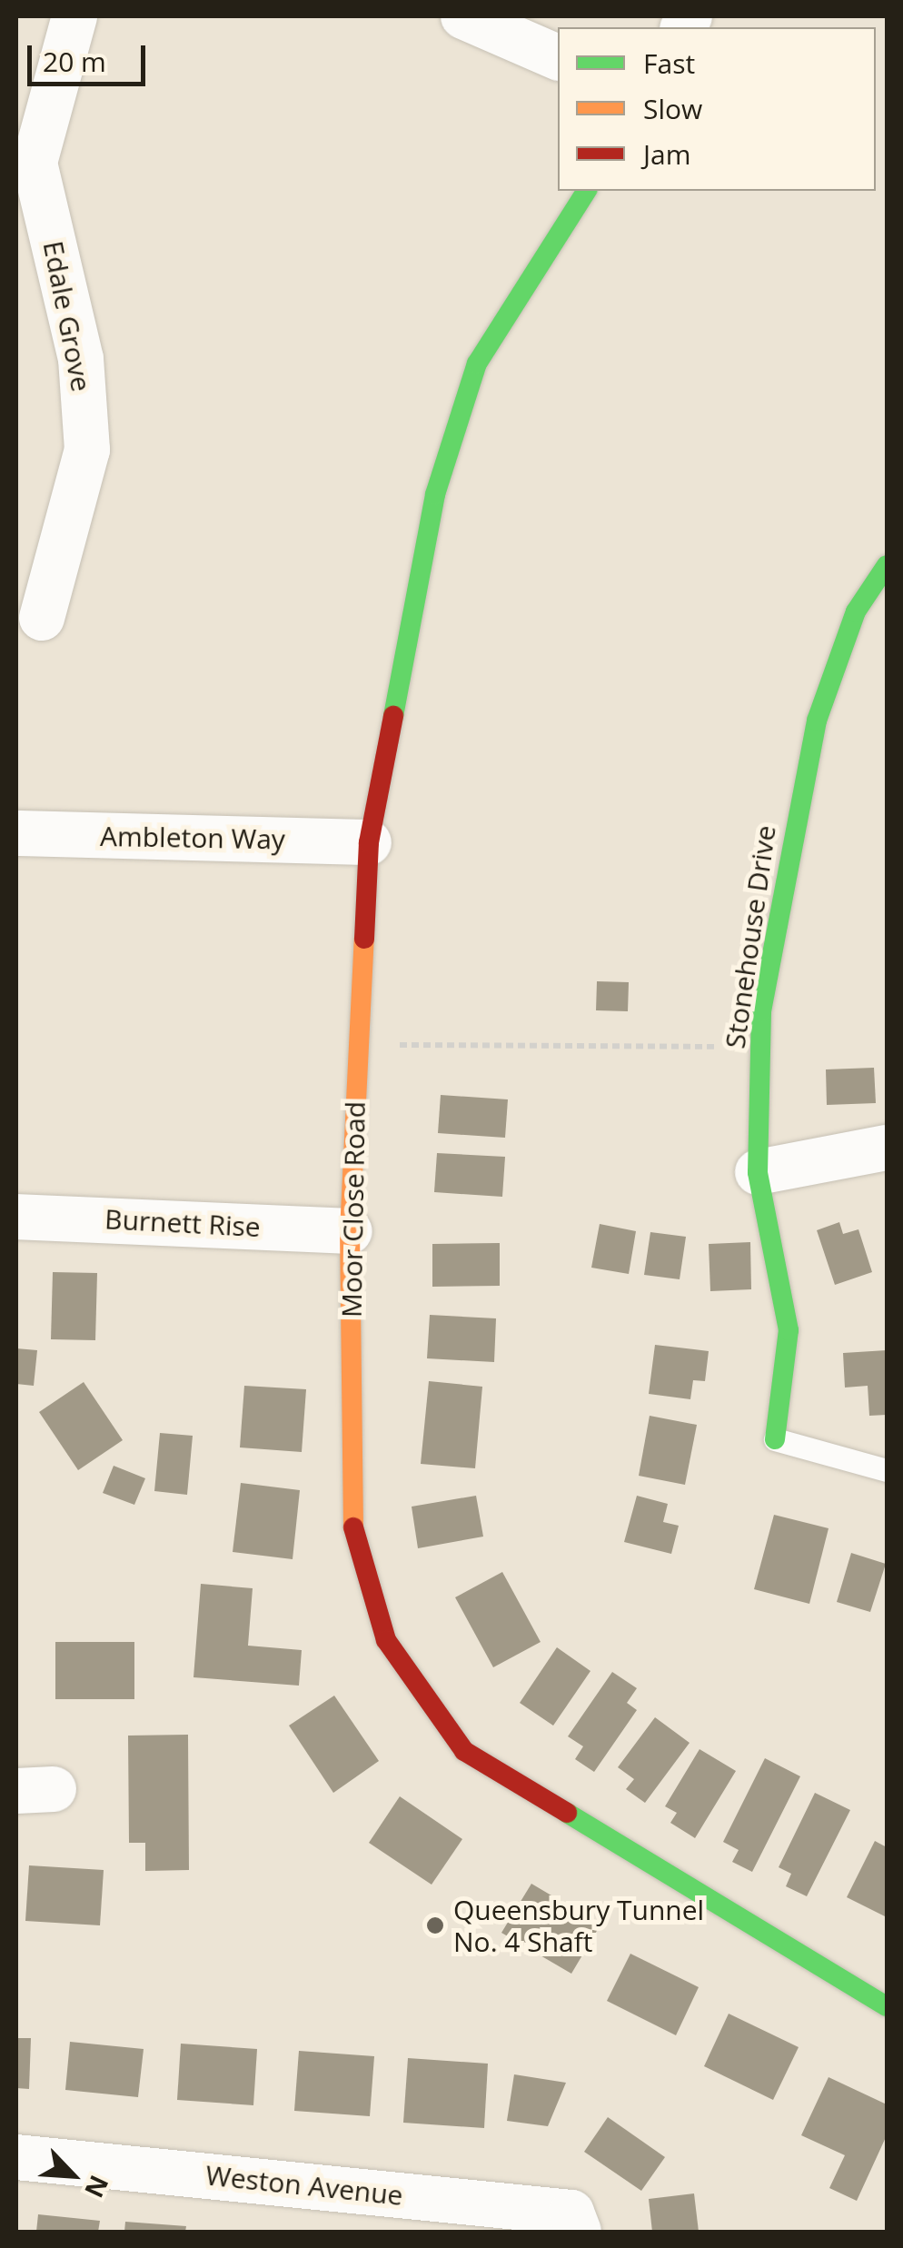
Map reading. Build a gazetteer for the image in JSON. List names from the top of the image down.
{
  "streets": {
    "street": [
      "Edale Grove",
      "Ambleton Way",
      "Stonehouse Drive",
      "Moor Close Road",
      "Burnett Rise",
      "Weston Avenue"
    ]
  },
  "crossings": [
    ["Ambleton Way", "Moor Close Road"],
    ["Moor Close Road", "Burnett Rise"]
  ],
  "places": ["Queensbury Tunnel No. 4 Shaft"],
  "legend": ["Fast", "Slow", "Jam"],
  "scale_bar": "20 m",
  "north": "bottom right"
}
